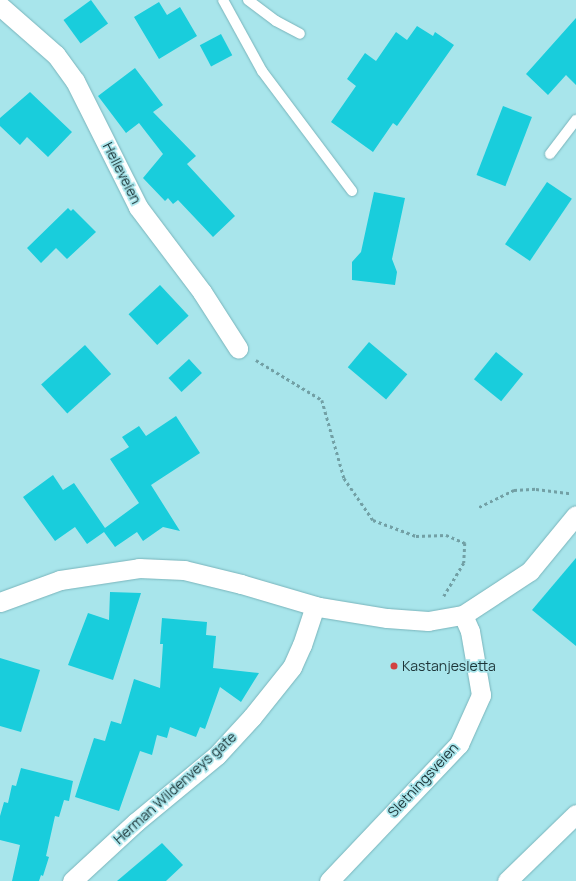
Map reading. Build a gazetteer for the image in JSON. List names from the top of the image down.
{
  "streets": {
    "street": ["Helleveien", "Sletningsveien", "Herman Wildenveys gate"]
  },
  "places": ["Kastanjesletta"]
}
